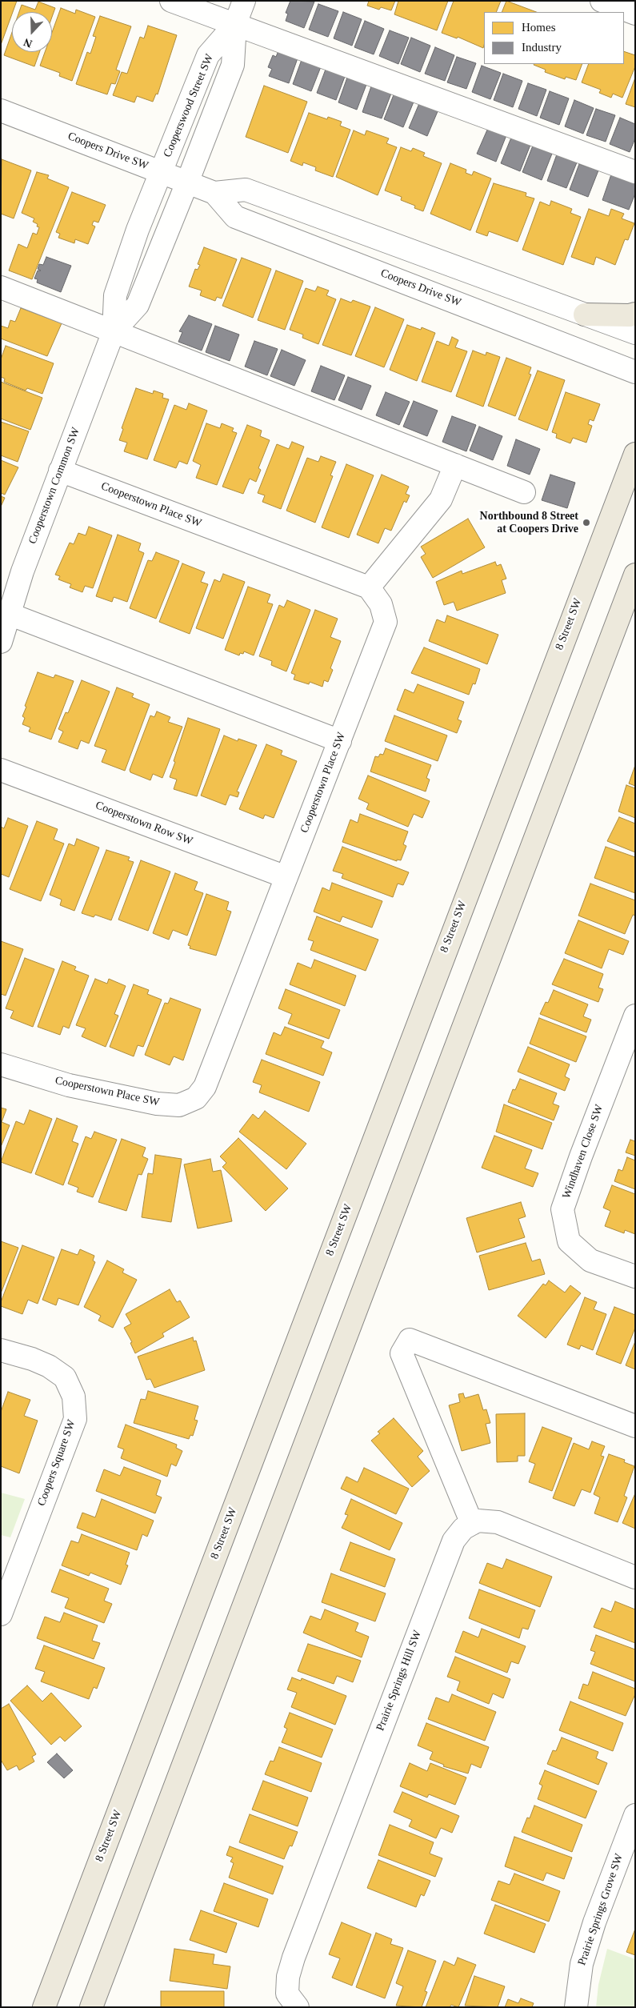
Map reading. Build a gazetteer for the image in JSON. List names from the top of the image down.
{
  "streets": {
    "main road": ["8 Street SW"],
    "street": [
      "Cooperswood Street SW",
      "Coopers Drive SW",
      "Cooperstown Common SW",
      "Cooperstown Place SW",
      "Cooperstown Row SW",
      "Windhaven Close SW",
      "Coopers Square SW",
      "Prairie Springs Hill SW",
      "Prairie Springs Grove SW"
    ]
  },
  "crossings": [
    ["Cooperswood Street SW", "Coopers Drive SW"],
    ["Cooperswood Street SW", "Cooperstown Common SW"],
    ["Coopers Drive SW", "Cooperstown Common SW"],
    ["Cooperstown Common SW", "Cooperstown Place SW"],
    ["Cooperstown Place SW", "Cooperstown Row SW"]
  ],
  "places": ["Northbound 8 Street at Coopers Drive"],
  "legend": ["Homes", "Industry"],
  "north": "bottom"
}
